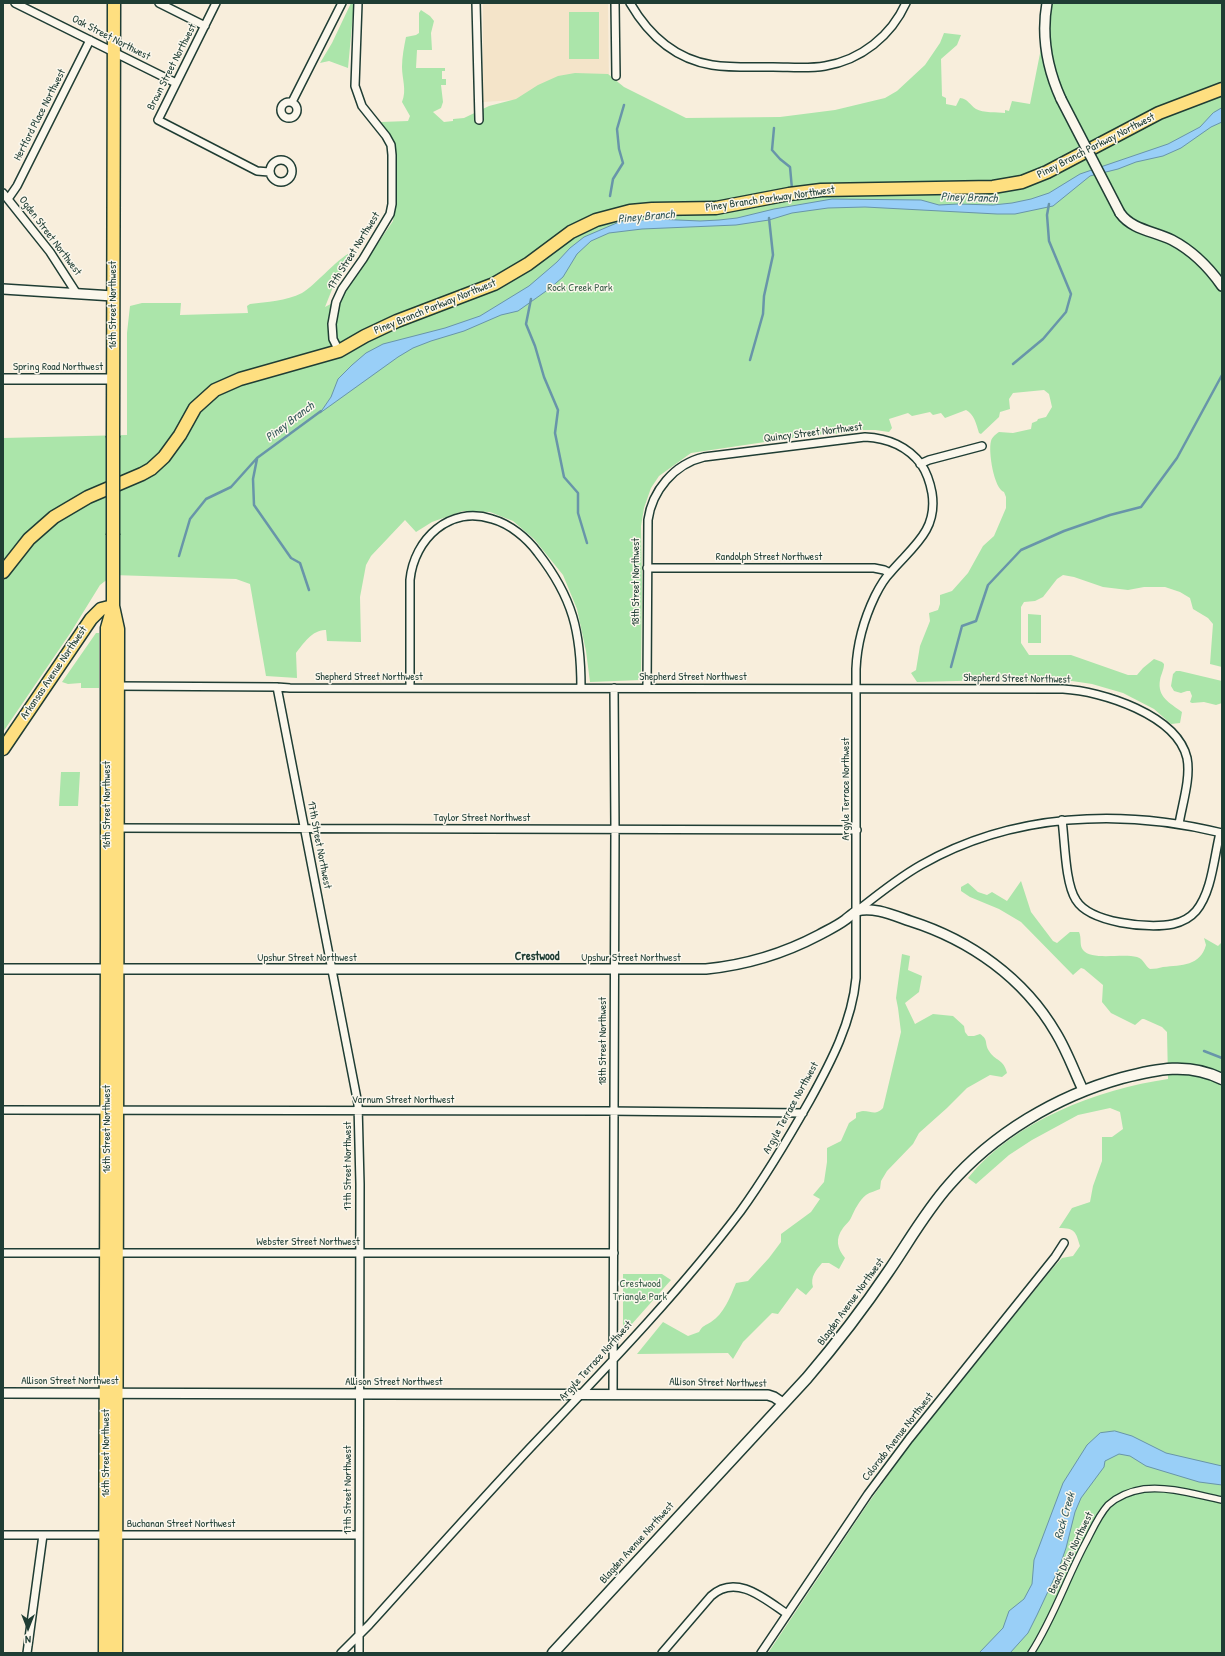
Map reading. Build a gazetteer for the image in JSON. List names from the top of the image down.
{
  "streets": {
    "main road": [
      "Piney Branch Parkway Northwest",
      "16th Street Northwest",
      "Arkansas Avenue Northwest",
      "Blagden Avenue Northwest"
    ],
    "street": [
      "Oak Street Northwest",
      "Brown Street Northwest",
      "Hertford Place Northwest",
      "Ogden Street Northwest",
      "17th Street Northwest",
      "Spring Road Northwest",
      "Quincy Street Northwest",
      "Randolph Street Northwest",
      "18th Street Northwest",
      "Shepherd Street Northwest",
      "Argyle Terrace Northwest",
      "Taylor Street Northwest",
      "Upshur Street Northwest",
      "Varnum Street Northwest",
      "Webster Street Northwest",
      "Allison Street Northwest",
      "Colorado Avenue Northwest",
      "Buchanan Street Northwest",
      "Beach Drive Northwest"
    ]
  },
  "crossings": [
    ["Oak Street Northwest", "Brown Street Northwest"],
    ["Oak Street Northwest", "Hertford Place Northwest"],
    ["Oak Street Northwest", "16th Street Northwest"],
    ["Hertford Place Northwest", "Ogden Street Northwest"],
    ["Piney Branch Parkway Northwest", "17th Street Northwest"],
    ["17th Street Northwest", "Shepherd Street Northwest"],
    ["17th Street Northwest", "Argyle Terrace Northwest"],
    ["17th Street Northwest", "Taylor Street Northwest"],
    ["17th Street Northwest", "Upshur Street Northwest"],
    ["17th Street Northwest", "Varnum Street Northwest"],
    ["17th Street Northwest", "Webster Street Northwest"],
    ["17th Street Northwest", "Allison Street Northwest"],
    ["17th Street Northwest", "Buchanan Street Northwest"],
    ["16th Street Northwest", "Spring Road Northwest"],
    ["16th Street Northwest", "Arkansas Avenue Northwest"],
    ["16th Street Northwest", "Shepherd Street Northwest"],
    ["16th Street Northwest", "Taylor Street Northwest"],
    ["16th Street Northwest", "Upshur Street Northwest"],
    ["16th Street Northwest", "Varnum Street Northwest"],
    ["16th Street Northwest", "Webster Street Northwest"],
    ["16th Street Northwest", "Allison Street Northwest"],
    ["16th Street Northwest", "Buchanan Street Northwest"],
    ["Quincy Street Northwest", "18th Street Northwest"],
    ["Quincy Street Northwest", "Argyle Terrace Northwest"],
    ["Randolph Street Northwest", "18th Street Northwest"],
    ["Randolph Street Northwest", "Argyle Terrace Northwest"],
    ["18th Street Northwest", "Shepherd Street Northwest"],
    ["18th Street Northwest", "Argyle Terrace Northwest"],
    ["18th Street Northwest", "Taylor Street Northwest"],
    ["18th Street Northwest", "Upshur Street Northwest"],
    ["18th Street Northwest", "Varnum Street Northwest"],
    ["18th Street Northwest", "Webster Street Northwest"],
    ["18th Street Northwest", "Allison Street Northwest"],
    ["Shepherd Street Northwest", "Argyle Terrace Northwest"],
    ["Shepherd Street Northwest", "Upshur Street Northwest"],
    ["Argyle Terrace Northwest", "Taylor Street Northwest"],
    ["Argyle Terrace Northwest", "Upshur Street Northwest"],
    ["Argyle Terrace Northwest", "Varnum Street Northwest"],
    ["Argyle Terrace Northwest", "Allison Street Northwest"],
    ["Blagden Avenue Northwest", "Allison Street Northwest"]
  ],
  "districts": ["Crestwood"],
  "water": ["Piney Branch", "Rock Creek"],
  "parks": ["Rock Creek Park", "Crestwood Triangle Park"],
  "north": "bottom"
}
